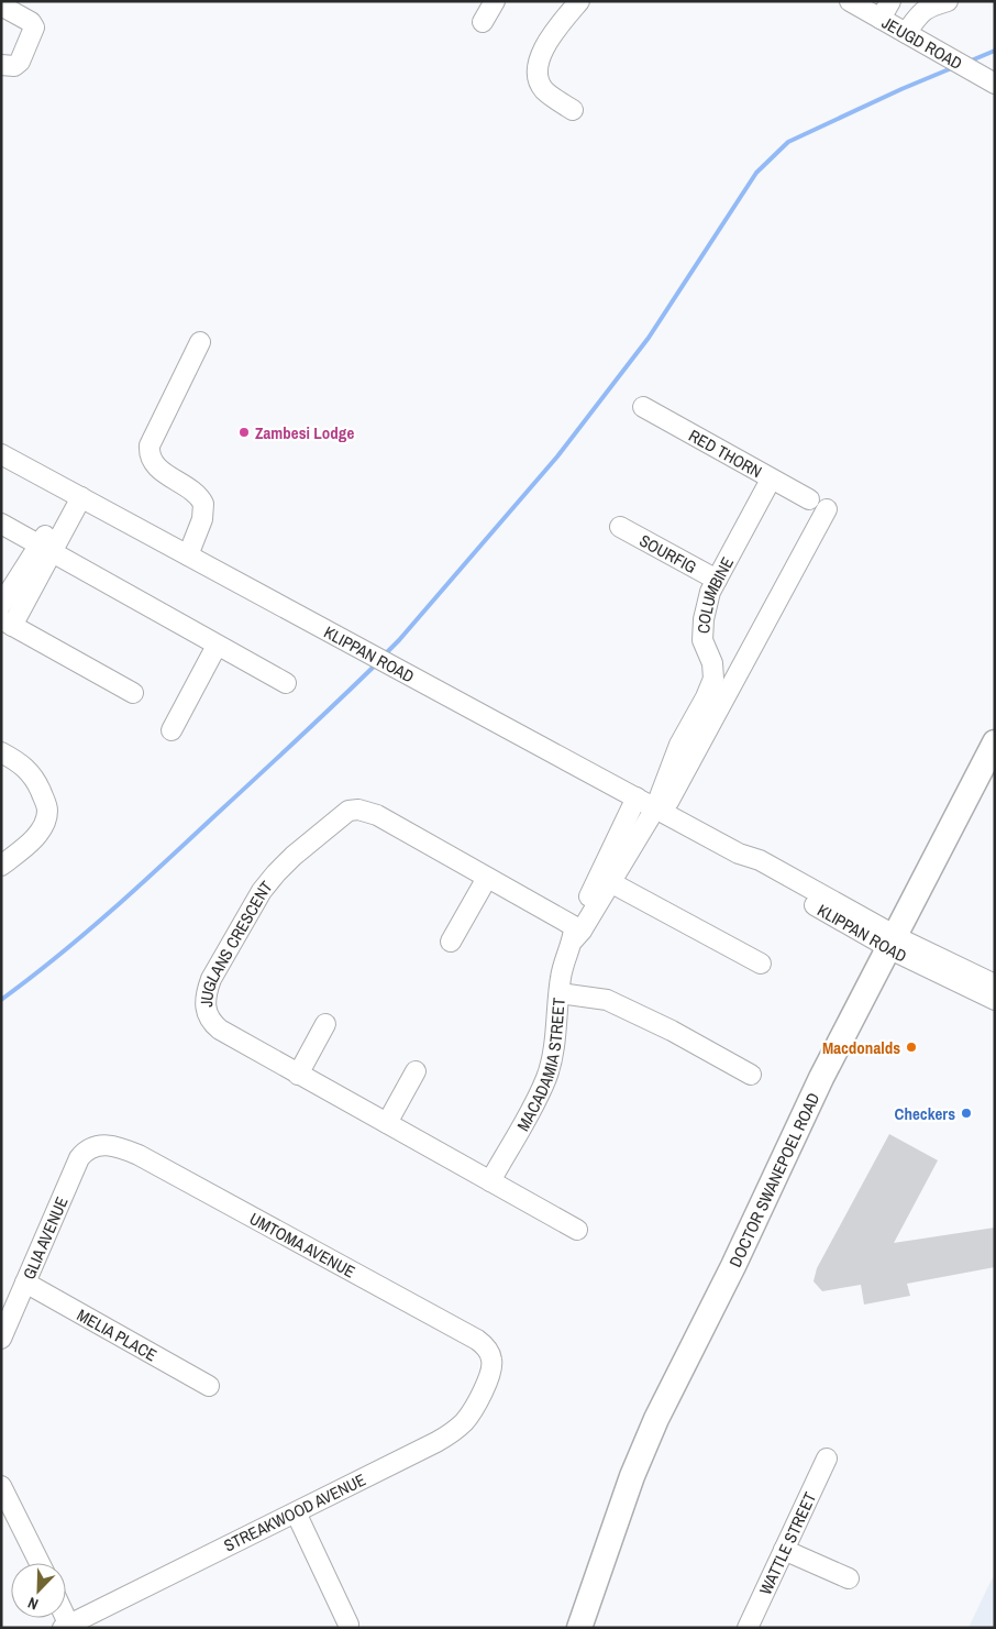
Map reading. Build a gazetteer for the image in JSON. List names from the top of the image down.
{
  "streets": {
    "main road": ["DOCTOR SWANEPOEL ROAD"],
    "street": [
      "JEUGD ROAD",
      "RED THORN",
      "SOURFIG",
      "COLUMBINE",
      "KLIPPAN ROAD",
      "JUGLANS CRESCENT",
      "MACADAMIA STREET",
      "GLIA AVENUE",
      "UMTOMA AVENUE",
      "MELIA PLACE",
      "STREAKWOOD AVENUE",
      "WATTLE STREET"
    ]
  },
  "crossings": [
    ["RED THORN", "COLUMBINE"],
    ["SOURFIG", "COLUMBINE"],
    ["COLUMBINE", "KLIPPAN ROAD"],
    ["COLUMBINE", "MACADAMIA STREET"],
    ["KLIPPAN ROAD", "MACADAMIA STREET"],
    ["KLIPPAN ROAD", "DOCTOR SWANEPOEL ROAD"],
    ["JUGLANS CRESCENT", "MACADAMIA STREET"],
    ["GLIA AVENUE", "UMTOMA AVENUE"],
    ["GLIA AVENUE", "MELIA PLACE"],
    ["UMTOMA AVENUE", "STREAKWOOD AVENUE"]
  ],
  "places": ["Zambesi Lodge", "Macdonalds", "Checkers"],
  "north": "bottom left"
}
